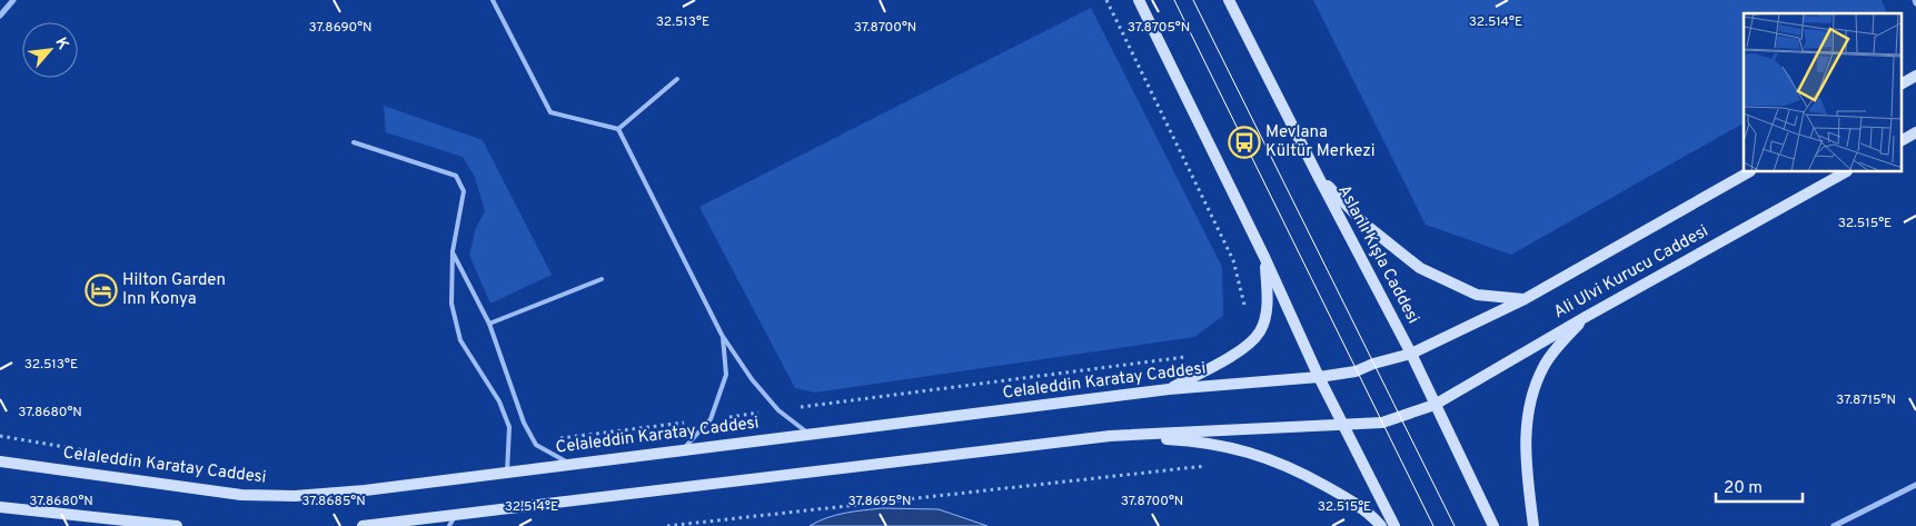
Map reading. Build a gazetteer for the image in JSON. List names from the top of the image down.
{
  "streets": {
    "main road": ["Aslanlı Kışla Caddesi", "Ali Ulvi Kurucu Caddesi", "Celaleddin Karatay Caddesi"]
  },
  "crossings": [
    ["Aslanlı Kışla Caddesi", "Ali Ulvi Kurucu Caddesi"],
    ["Aslanlı Kışla Caddesi", "Celaleddin Karatay Caddesi"],
    ["Ali Ulvi Kurucu Caddesi", "Celaleddin Karatay Caddesi"]
  ],
  "places": {
    "bus stop": ["Mevlana Kültür Merkezi"],
    "hotel": ["Hilton Garden Inn Konya"]
  },
  "scale_bar": "20 m",
  "north": "top right",
  "coordinates": [
    "32.513°E",
    "32.514°E",
    "37.8690°N",
    "37.8700°N",
    "37.8705°N",
    "32.515°E",
    "37.8715°N",
    "37.8680°N",
    "37.8685°N",
    "37.8695°N"
  ]
}
